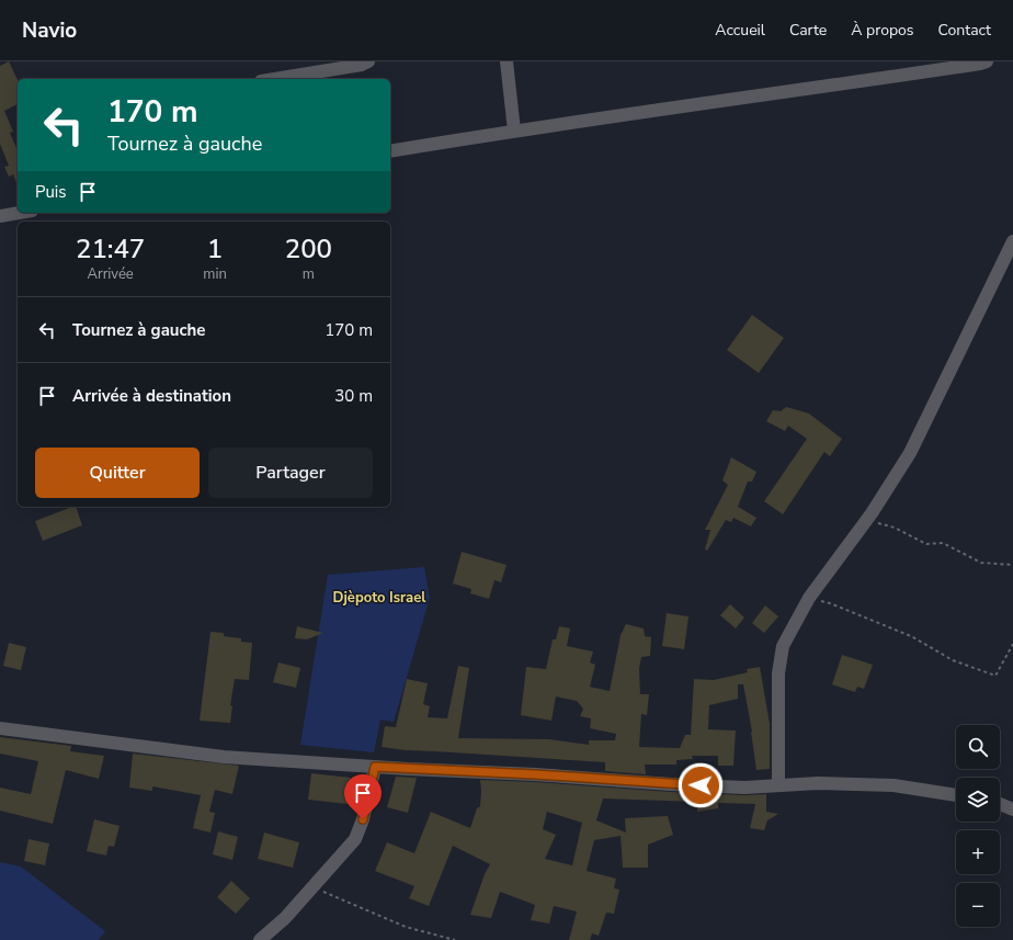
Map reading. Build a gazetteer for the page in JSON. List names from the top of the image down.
{
  "districts": ["Djèpoto Israel"],
  "page": {
    "header": "Navio",
    "nav": [
      "Accueil",
      "Carte",
      "À propos",
      "Contact"
    ],
    "turn": ["170 m", "Tournez à gauche"],
    "then": "Puis",
    "eta": [
      "21:47",
      "Arrivée",
      "1",
      "min",
      "200",
      "m"
    ],
    "list": [
      {
        "name": "Tournez à gauche",
        "value": "170 m"
      },
      {
        "name": "Arrivée à destination",
        "value": "30 m"
      }
    ],
    "buttons": ["Quitter", "Partager"],
    "map_buttons": ["+", "−"]
  }
}
